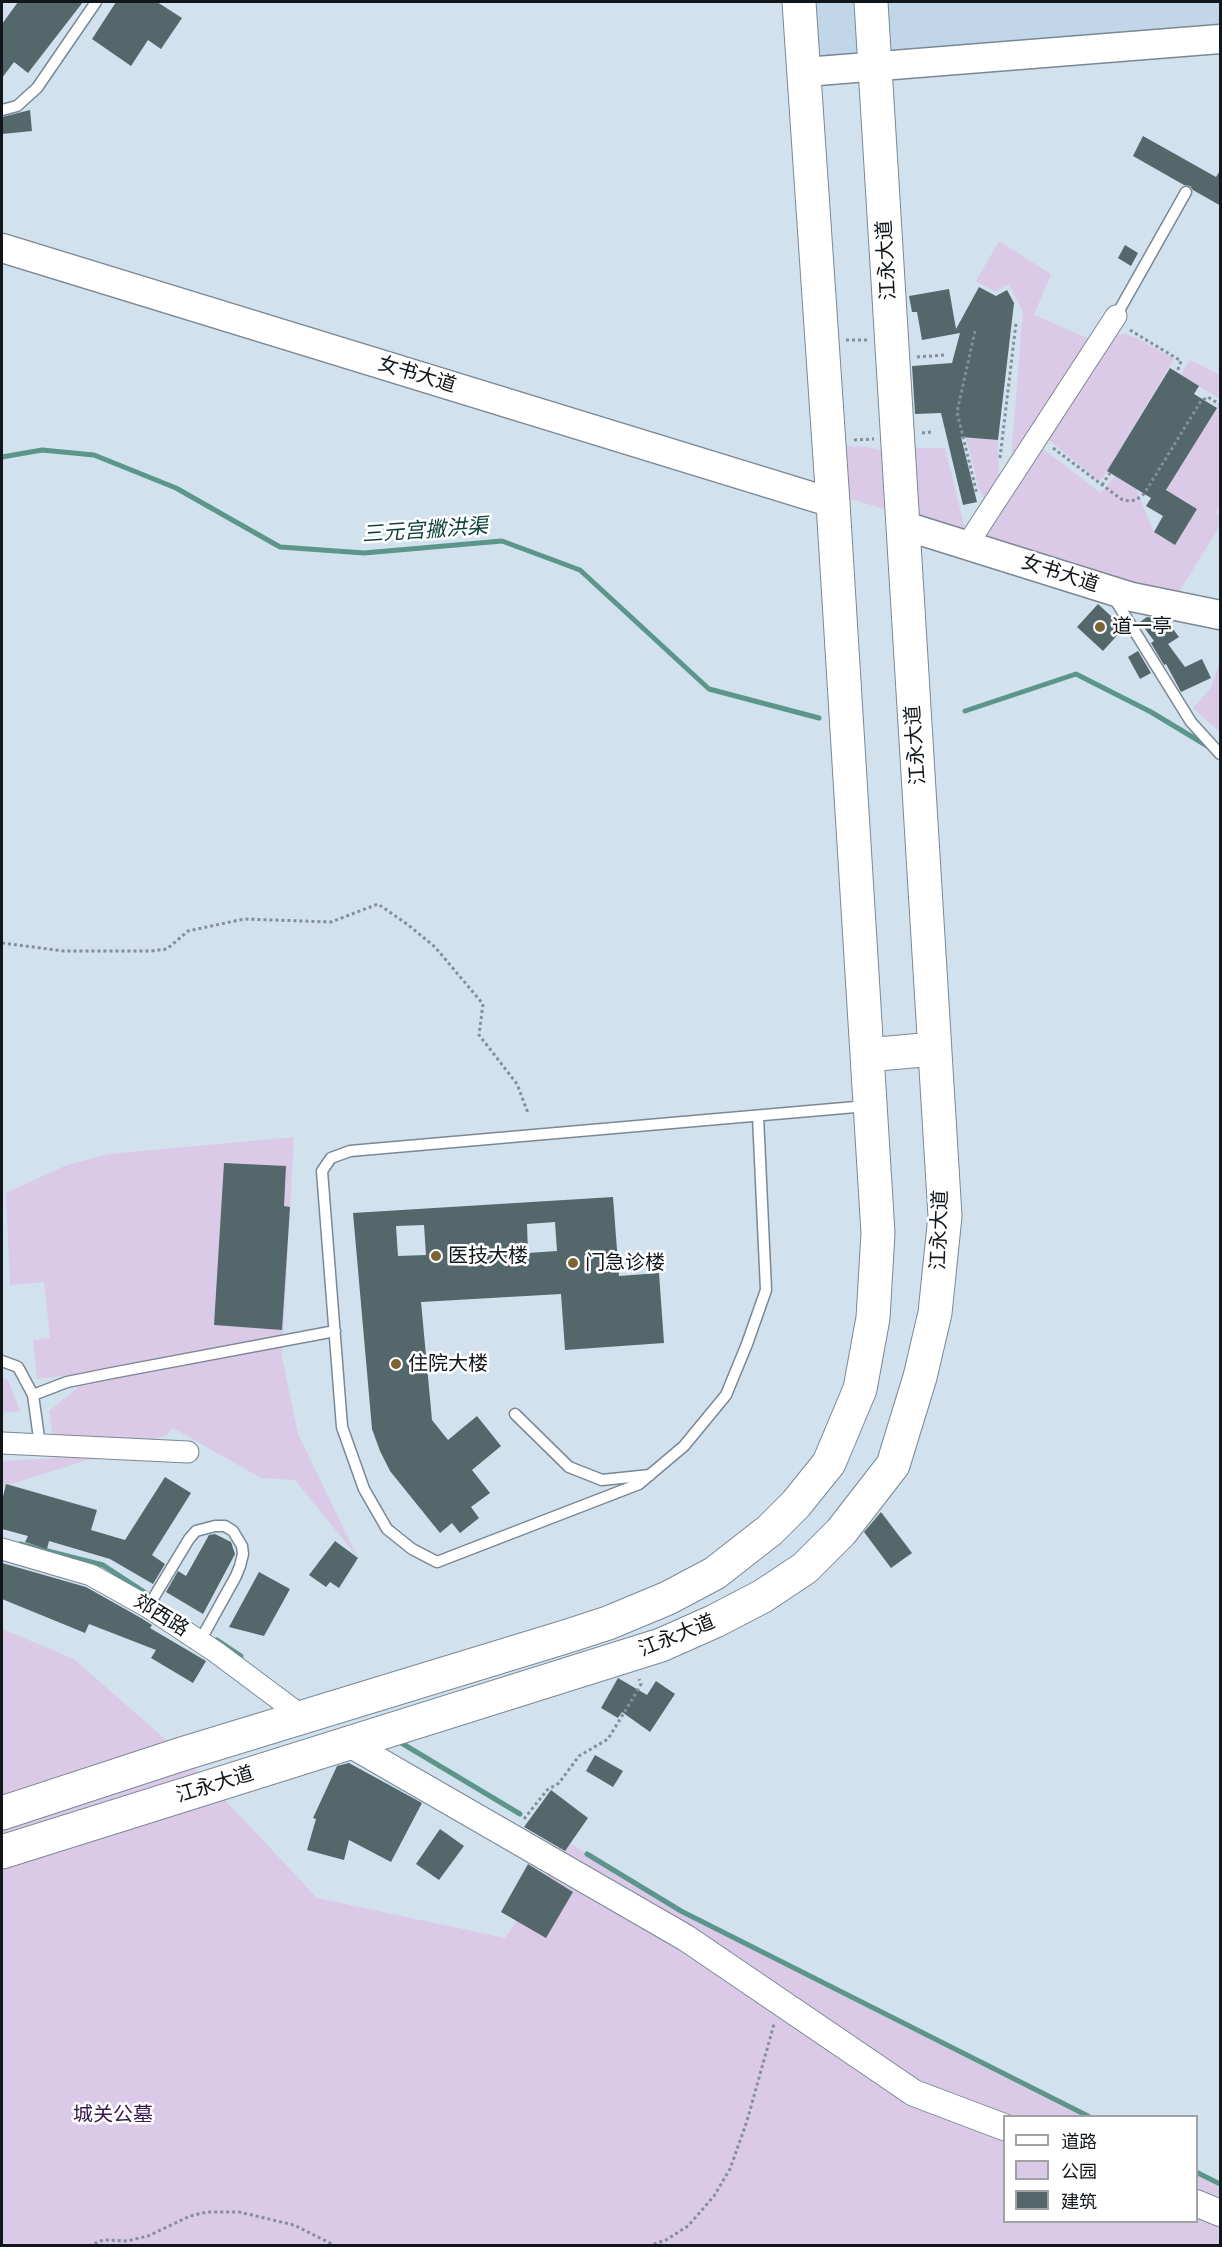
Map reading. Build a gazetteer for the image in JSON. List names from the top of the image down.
{
  "streets": {
    "main road": ["江永大道", "女书大道"],
    "street": ["郊西路"]
  },
  "crossings": [
    ["江永大道", "女书大道"],
    ["江永大道", "郊西路"]
  ],
  "water": ["三元宫撇洪渠"],
  "parks": ["城关公墓"],
  "places": [
    "道一亭",
    "医技大楼",
    "门急诊楼",
    "住院大楼"
  ],
  "legend": ["道路", "公园", "建筑"]
}
